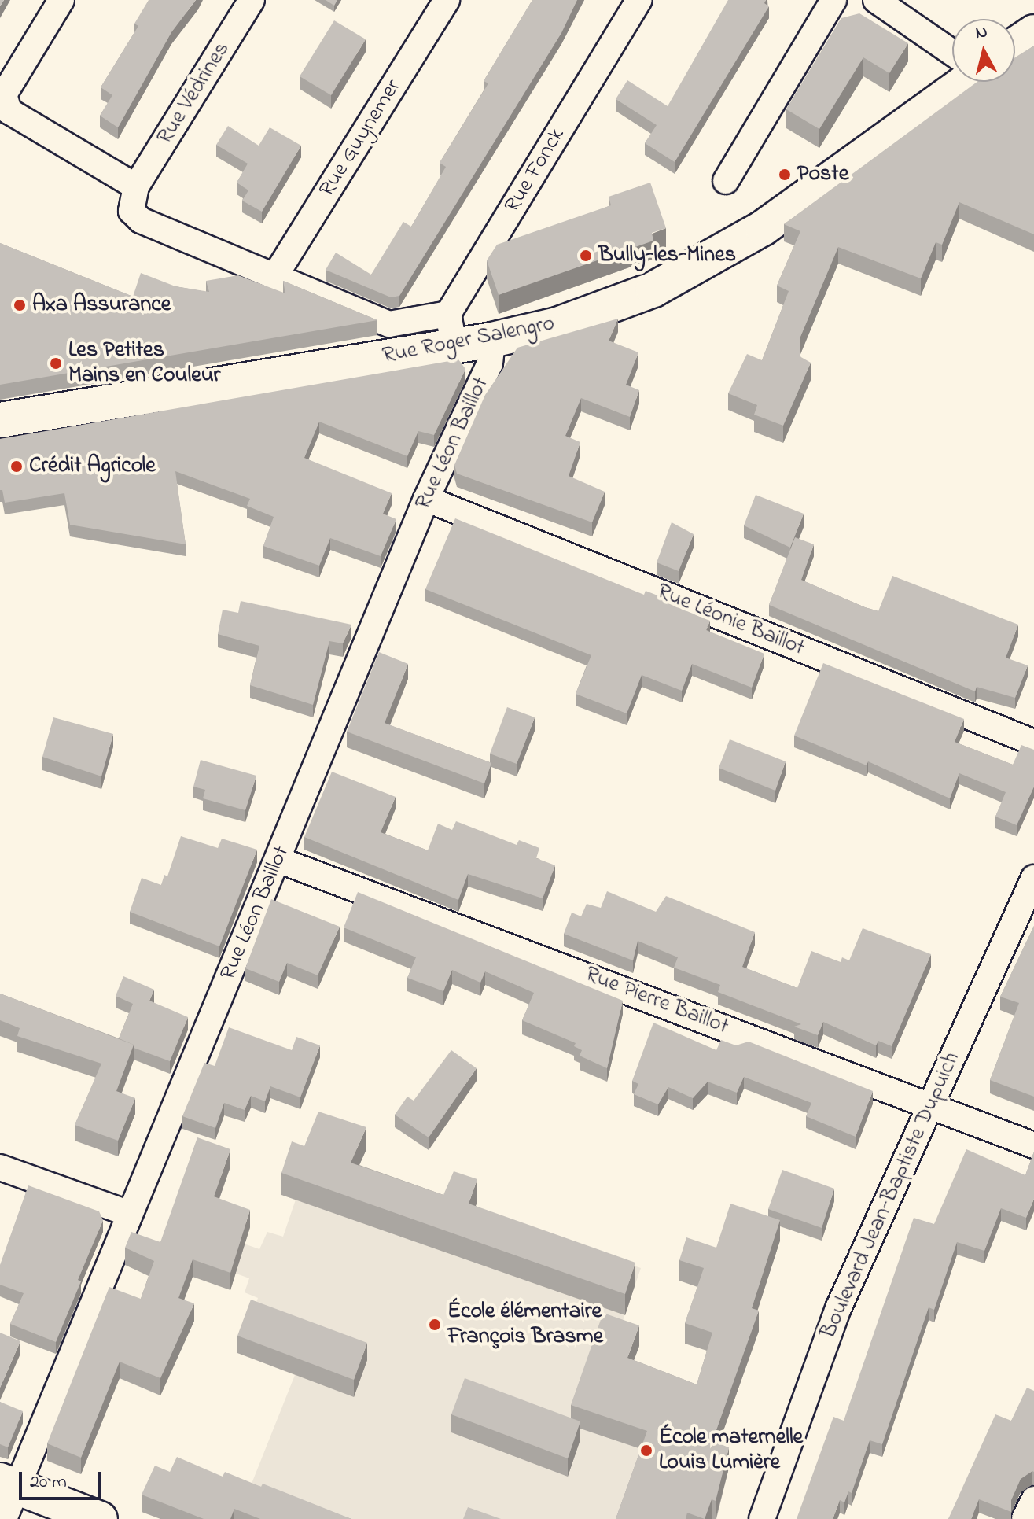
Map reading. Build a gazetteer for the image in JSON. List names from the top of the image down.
{
  "streets": {
    "street": [
      "Rue Védrines",
      "Rue Guynemer",
      "Rue Fonck",
      "Rue Roger Salengro",
      "Rue Léon Baillot",
      "Rue Léonie Baillot",
      "Rue Pierre Baillot",
      "Boulevard Jean-Baptiste Dupuich"
    ]
  },
  "crossings": [
    ["Rue Fonck", "Rue Roger Salengro"],
    ["Rue Roger Salengro", "Rue Léon Baillot"],
    ["Rue Léon Baillot", "Rue Léonie Baillot"],
    ["Rue Léon Baillot", "Rue Pierre Baillot"],
    ["Rue Pierre Baillot", "Boulevard Jean-Baptiste Dupuich"]
  ],
  "places": [
    "Poste",
    "Bully-les-Mines",
    "Axa Assurance",
    "Les Petites Mains en Couleur",
    "Crédit Agricole",
    "École élémentaire François Brasme",
    "École maternelle Louis Lumière"
  ],
  "scale_bar": "20 m",
  "north": "top"
}
